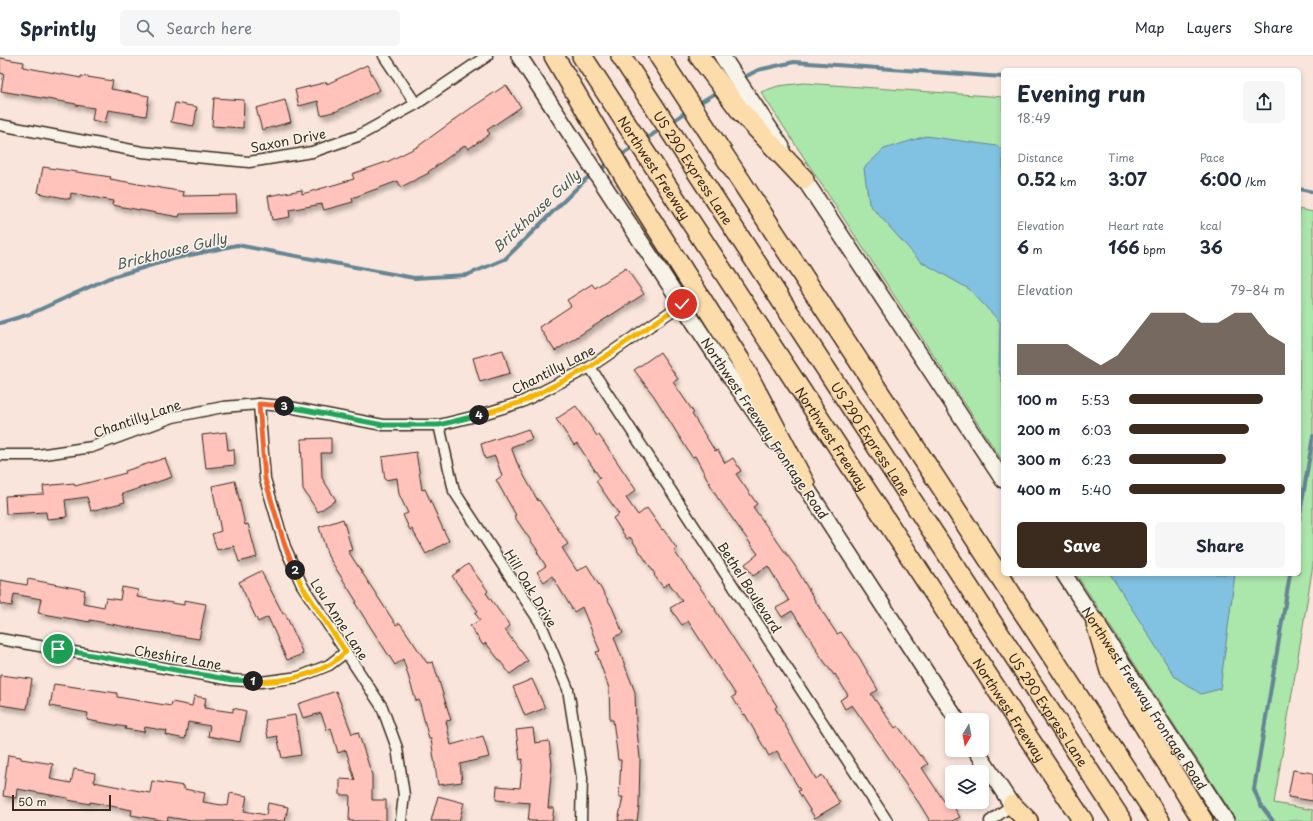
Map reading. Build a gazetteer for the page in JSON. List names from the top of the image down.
{
  "streets": {
    "highway": ["US 290 Express Lane", "Northwest Freeway"],
    "main road": ["Northwest Freeway Frontage Road"],
    "street": [
      "Saxon Drive",
      "Chantilly Lane",
      "Bethel Boulevard",
      "Hill Oak Drive",
      "Lou Anne Lane",
      "Cheshire Lane"
    ]
  },
  "crossings": [
    ["Chantilly Lane", "Northwest Freeway Frontage Road"],
    ["Chantilly Lane", "Bethel Boulevard"],
    ["Chantilly Lane", "Hill Oak Drive"],
    ["Chantilly Lane", "Lou Anne Lane"],
    ["Lou Anne Lane", "Cheshire Lane"]
  ],
  "water": ["Brickhouse Gully"],
  "scale_bar": "50 m",
  "north": "bottom",
  "page": {
    "header": "Sprintly",
    "search": "Search here",
    "nav": ["Map", "Layers", "Share"],
    "heading": ["Evening run", "18:49"],
    "stats": [
      ["Distance", "0.52 km"],
      ["Time", "3:07"],
      ["Pace", "6:00 /km"],
      ["Elevation", "6 m"],
      ["Heart rate", "166 bpm"],
      ["kcal", "36"]
    ],
    "chart": ["Elevation", "79–84 m"],
    "list": [
      {
        "name": "100 m",
        "note": "5:53"
      },
      {
        "name": "200 m",
        "note": "6:03"
      },
      {
        "name": "300 m",
        "note": "6:23"
      },
      {
        "name": "400 m",
        "note": "5:40"
      }
    ],
    "pins": [
      "3",
      "4",
      "2",
      "1"
    ],
    "buttons": ["Save", "Share"],
    "scale": "50 m"
  }
}
